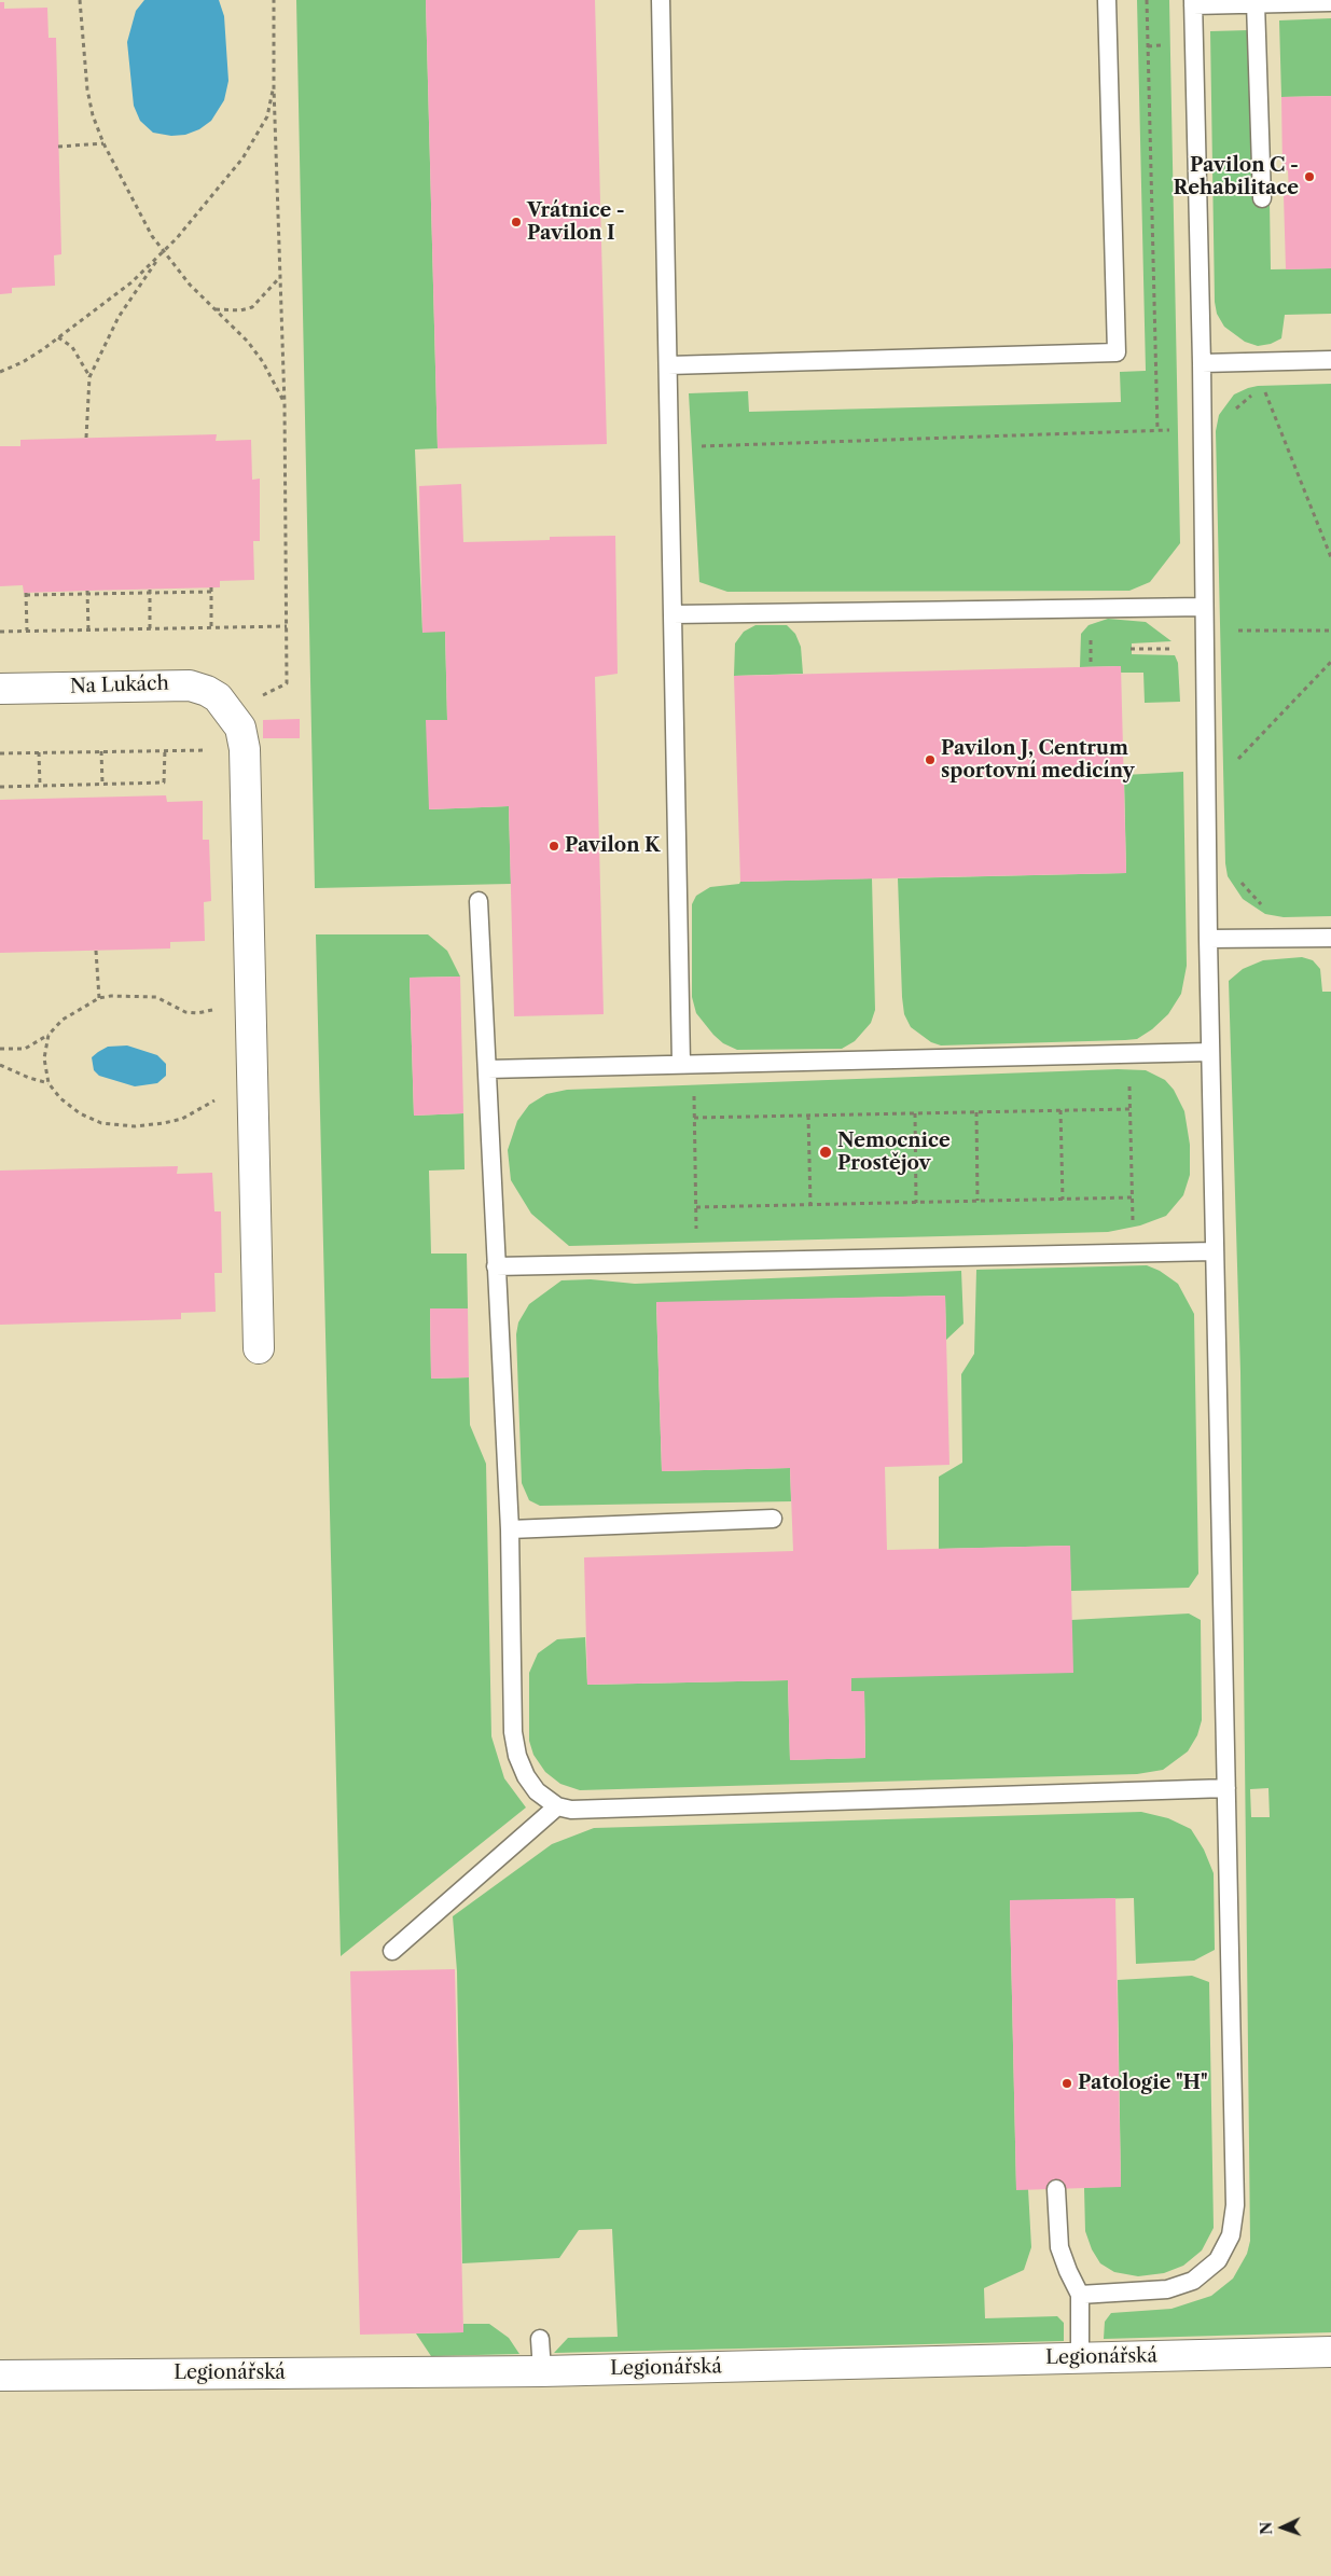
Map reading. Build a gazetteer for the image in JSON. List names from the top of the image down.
{
  "streets": {
    "street": ["Na Lukách", "Legionářská"]
  },
  "places": [
    "Pavilon C - Rehabilitace",
    "Vrátnice - Pavilon I",
    "Pavilon J, Centrum sportovní medicíny",
    "Pavilon K",
    "Nemocnice Prostějov",
    "Patologie \"H\""
  ],
  "north": "left"
}
